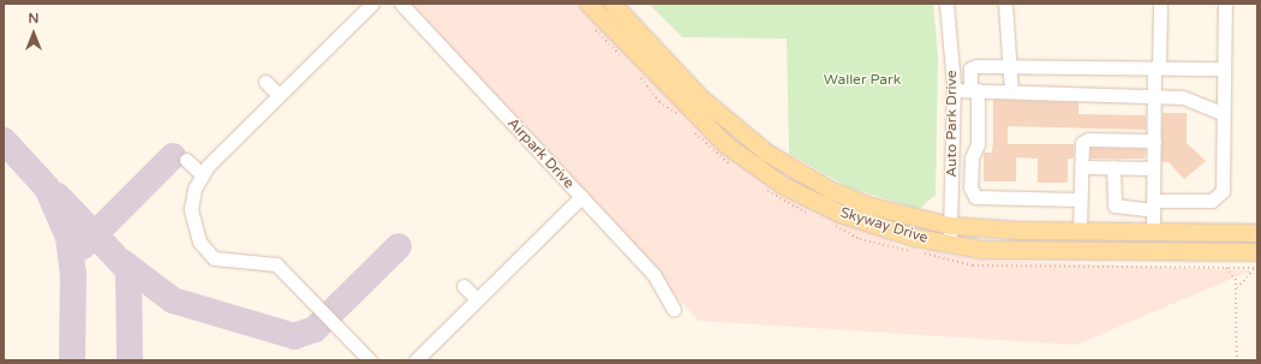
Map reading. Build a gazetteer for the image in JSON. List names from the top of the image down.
{
  "streets": {
    "main road": ["Skyway Drive"],
    "street": ["Auto Park Drive", "Airpark Drive"]
  },
  "crossings": [
    ["Auto Park Drive", "Skyway Drive"]
  ],
  "parks": ["Waller Park"],
  "north": "top"
}
